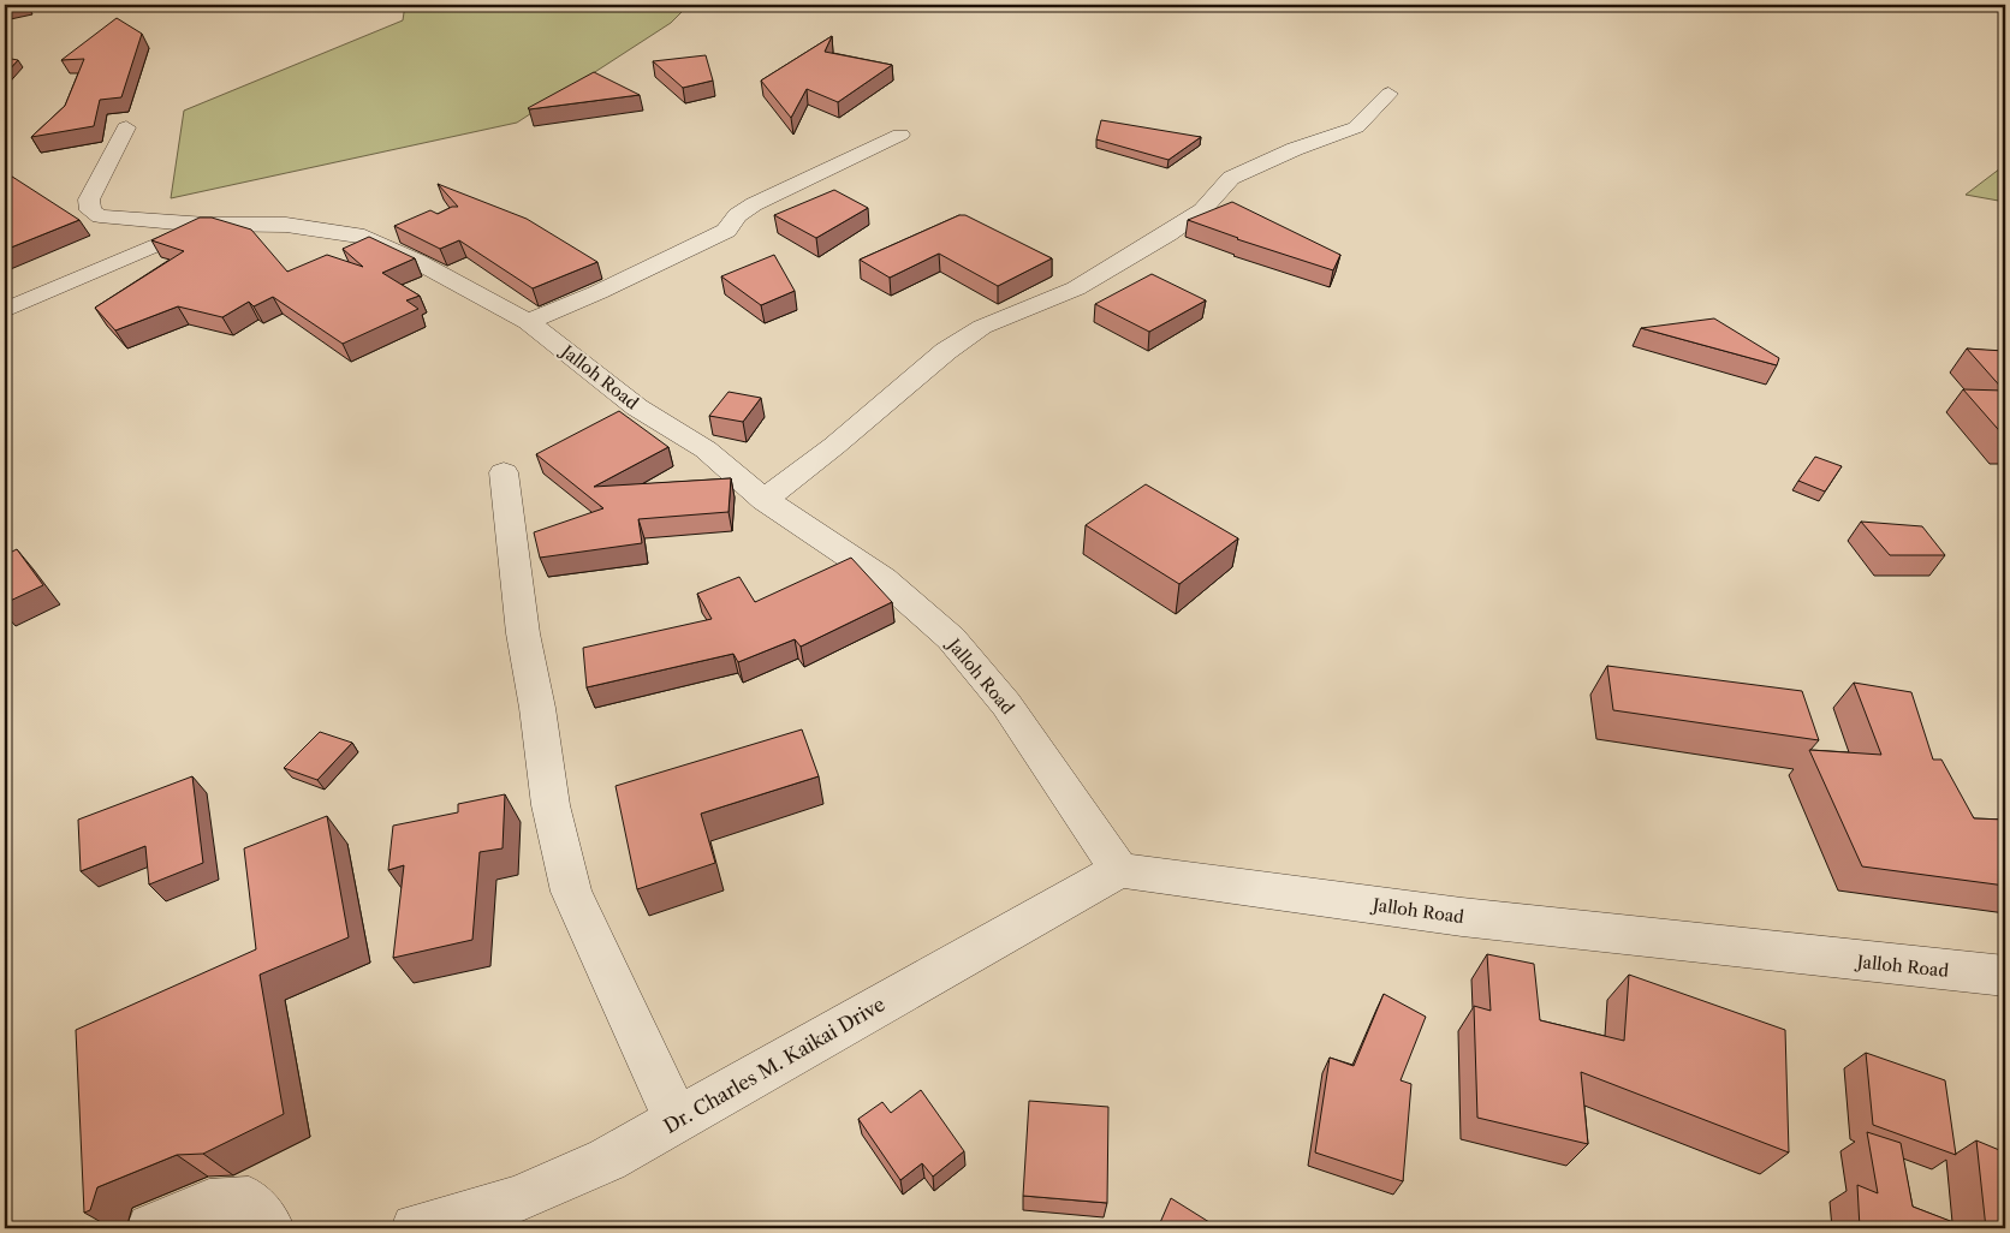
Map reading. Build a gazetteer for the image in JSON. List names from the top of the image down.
{
  "streets": {
    "street": ["Jalloh Road", "Dr. Charles M. Kaikai Drive"]
  },
  "crossings": [
    ["Jalloh Road", "Dr. Charles M. Kaikai Drive"]
  ]
}
